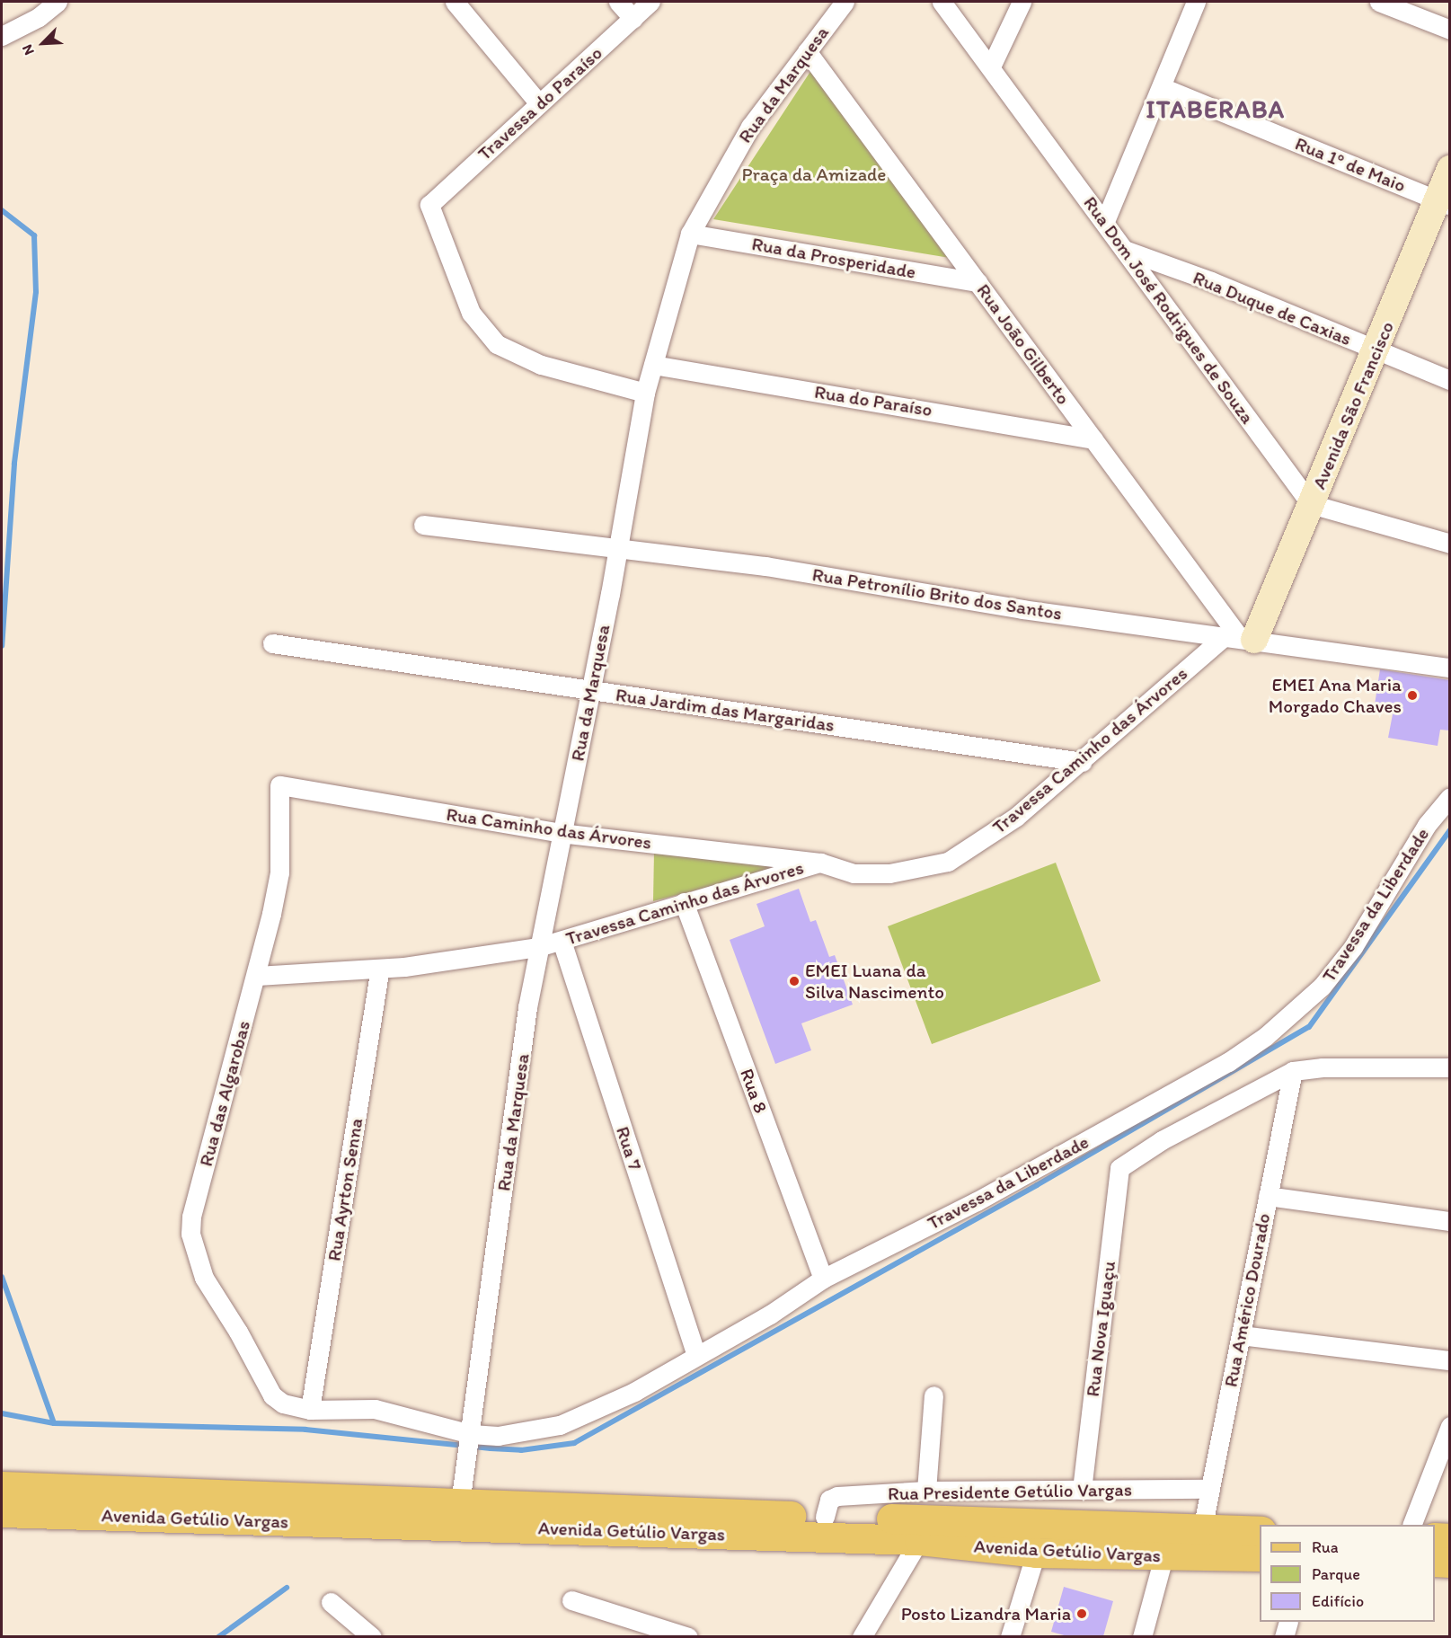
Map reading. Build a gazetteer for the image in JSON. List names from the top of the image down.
{
  "streets": {
    "main road": ["Avenida Getúlio Vargas"],
    "street": [
      "Rua da Marquesa",
      "Travessa do Paraíso",
      "Rua 1º de Maio",
      "Rua da Prosperidade",
      "Rua Duque de Caxias",
      "Rua Dom José Rodrigues de Souza",
      "Rua João Gilberto",
      "Rua do Paraíso",
      "Avenida São Francisco",
      "Rua Petronílio Brito dos Santos",
      "Rua Jardim das Margaridas",
      "Travessa Caminho das Árvores",
      "Rua Caminho das Árvores",
      "Travessa da Liberdade",
      "Rua 8",
      "Rua das Algarobas",
      "Rua 7",
      "Rua Ayrton Senna",
      "Rua Américo Dourado",
      "Rua Nova Iguaçu",
      "Rua Presidente Getúlio Vargas"
    ]
  },
  "crossings": [
    ["Rua da Marquesa", "Travessa do Paraíso"],
    ["Rua da Marquesa", "Rua da Prosperidade"],
    ["Rua da Marquesa", "Rua João Gilberto"],
    ["Rua da Marquesa", "Rua do Paraíso"],
    ["Rua da Marquesa", "Rua Petronílio Brito dos Santos"],
    ["Rua da Marquesa", "Rua Jardim das Margaridas"],
    ["Rua da Marquesa", "Travessa Caminho das Árvores"],
    ["Rua da Marquesa", "Rua Caminho das Árvores"],
    ["Rua da Marquesa", "Travessa da Liberdade"],
    ["Rua da Marquesa", "Avenida Getúlio Vargas"],
    ["Rua 1º de Maio", "Avenida São Francisco"],
    ["Rua da Prosperidade", "Rua João Gilberto"],
    ["Rua Duque de Caxias", "Rua Dom José Rodrigues de Souza"],
    ["Rua Duque de Caxias", "Avenida São Francisco"],
    ["Rua Dom José Rodrigues de Souza", "Avenida São Francisco"],
    ["Rua João Gilberto", "Rua do Paraíso"],
    ["Rua João Gilberto", "Avenida São Francisco"],
    ["Rua João Gilberto", "Rua Petronílio Brito dos Santos"],
    ["Rua João Gilberto", "Travessa Caminho das Árvores"],
    ["Avenida São Francisco", "Rua Petronílio Brito dos Santos"],
    ["Avenida São Francisco", "Travessa Caminho das Árvores"],
    ["Rua Petronílio Brito dos Santos", "Travessa Caminho das Árvores"],
    ["Rua Jardim das Margaridas", "Travessa Caminho das Árvores"],
    ["Travessa Caminho das Árvores", "Rua Caminho das Árvores"],
    ["Travessa Caminho das Árvores", "Rua 8"],
    ["Travessa Caminho das Árvores", "Rua das Algarobas"],
    ["Travessa Caminho das Árvores", "Rua 7"],
    ["Travessa Caminho das Árvores", "Rua Ayrton Senna"],
    ["Rua Caminho das Árvores", "Rua das Algarobas"],
    ["Travessa da Liberdade", "Rua 8"],
    ["Travessa da Liberdade", "Rua das Algarobas"],
    ["Travessa da Liberdade", "Rua 7"],
    ["Travessa da Liberdade", "Rua Ayrton Senna"],
    ["Rua Américo Dourado", "Rua Nova Iguaçu"],
    ["Rua Américo Dourado", "Rua Presidente Getúlio Vargas"],
    ["Rua Américo Dourado", "Avenida Getúlio Vargas"],
    ["Rua Nova Iguaçu", "Rua Presidente Getúlio Vargas"],
    ["Rua Presidente Getúlio Vargas", "Avenida Getúlio Vargas"]
  ],
  "districts": ["ITABERABA"],
  "parks": ["Praça da Amizade"],
  "places": ["EMEI Ana Maria Morgado Chaves", "EMEI Luana da Silva Nascimento", "Posto Lizandra Maria"],
  "legend": ["Rua", "Parque", "Edifício"],
  "north": "bottom left"
}
